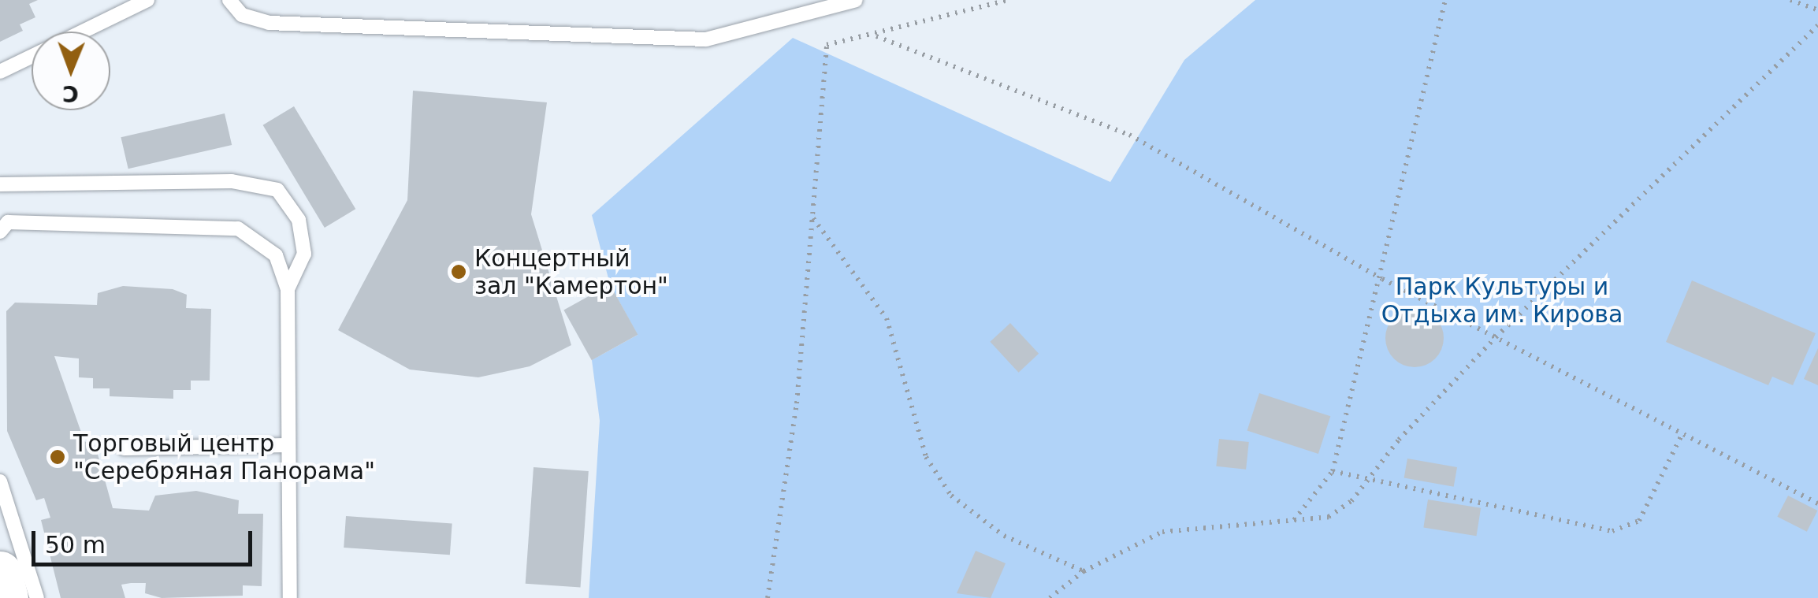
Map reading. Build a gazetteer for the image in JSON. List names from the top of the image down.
{
  "parks": ["Парк Культуры и Отдыха им. Кирова"],
  "places": ["Концертный зал \"Камертон\"", "Торговый центр \"Серебряная Панорама\""],
  "scale_bar": "50 m",
  "north": "bottom"
}
